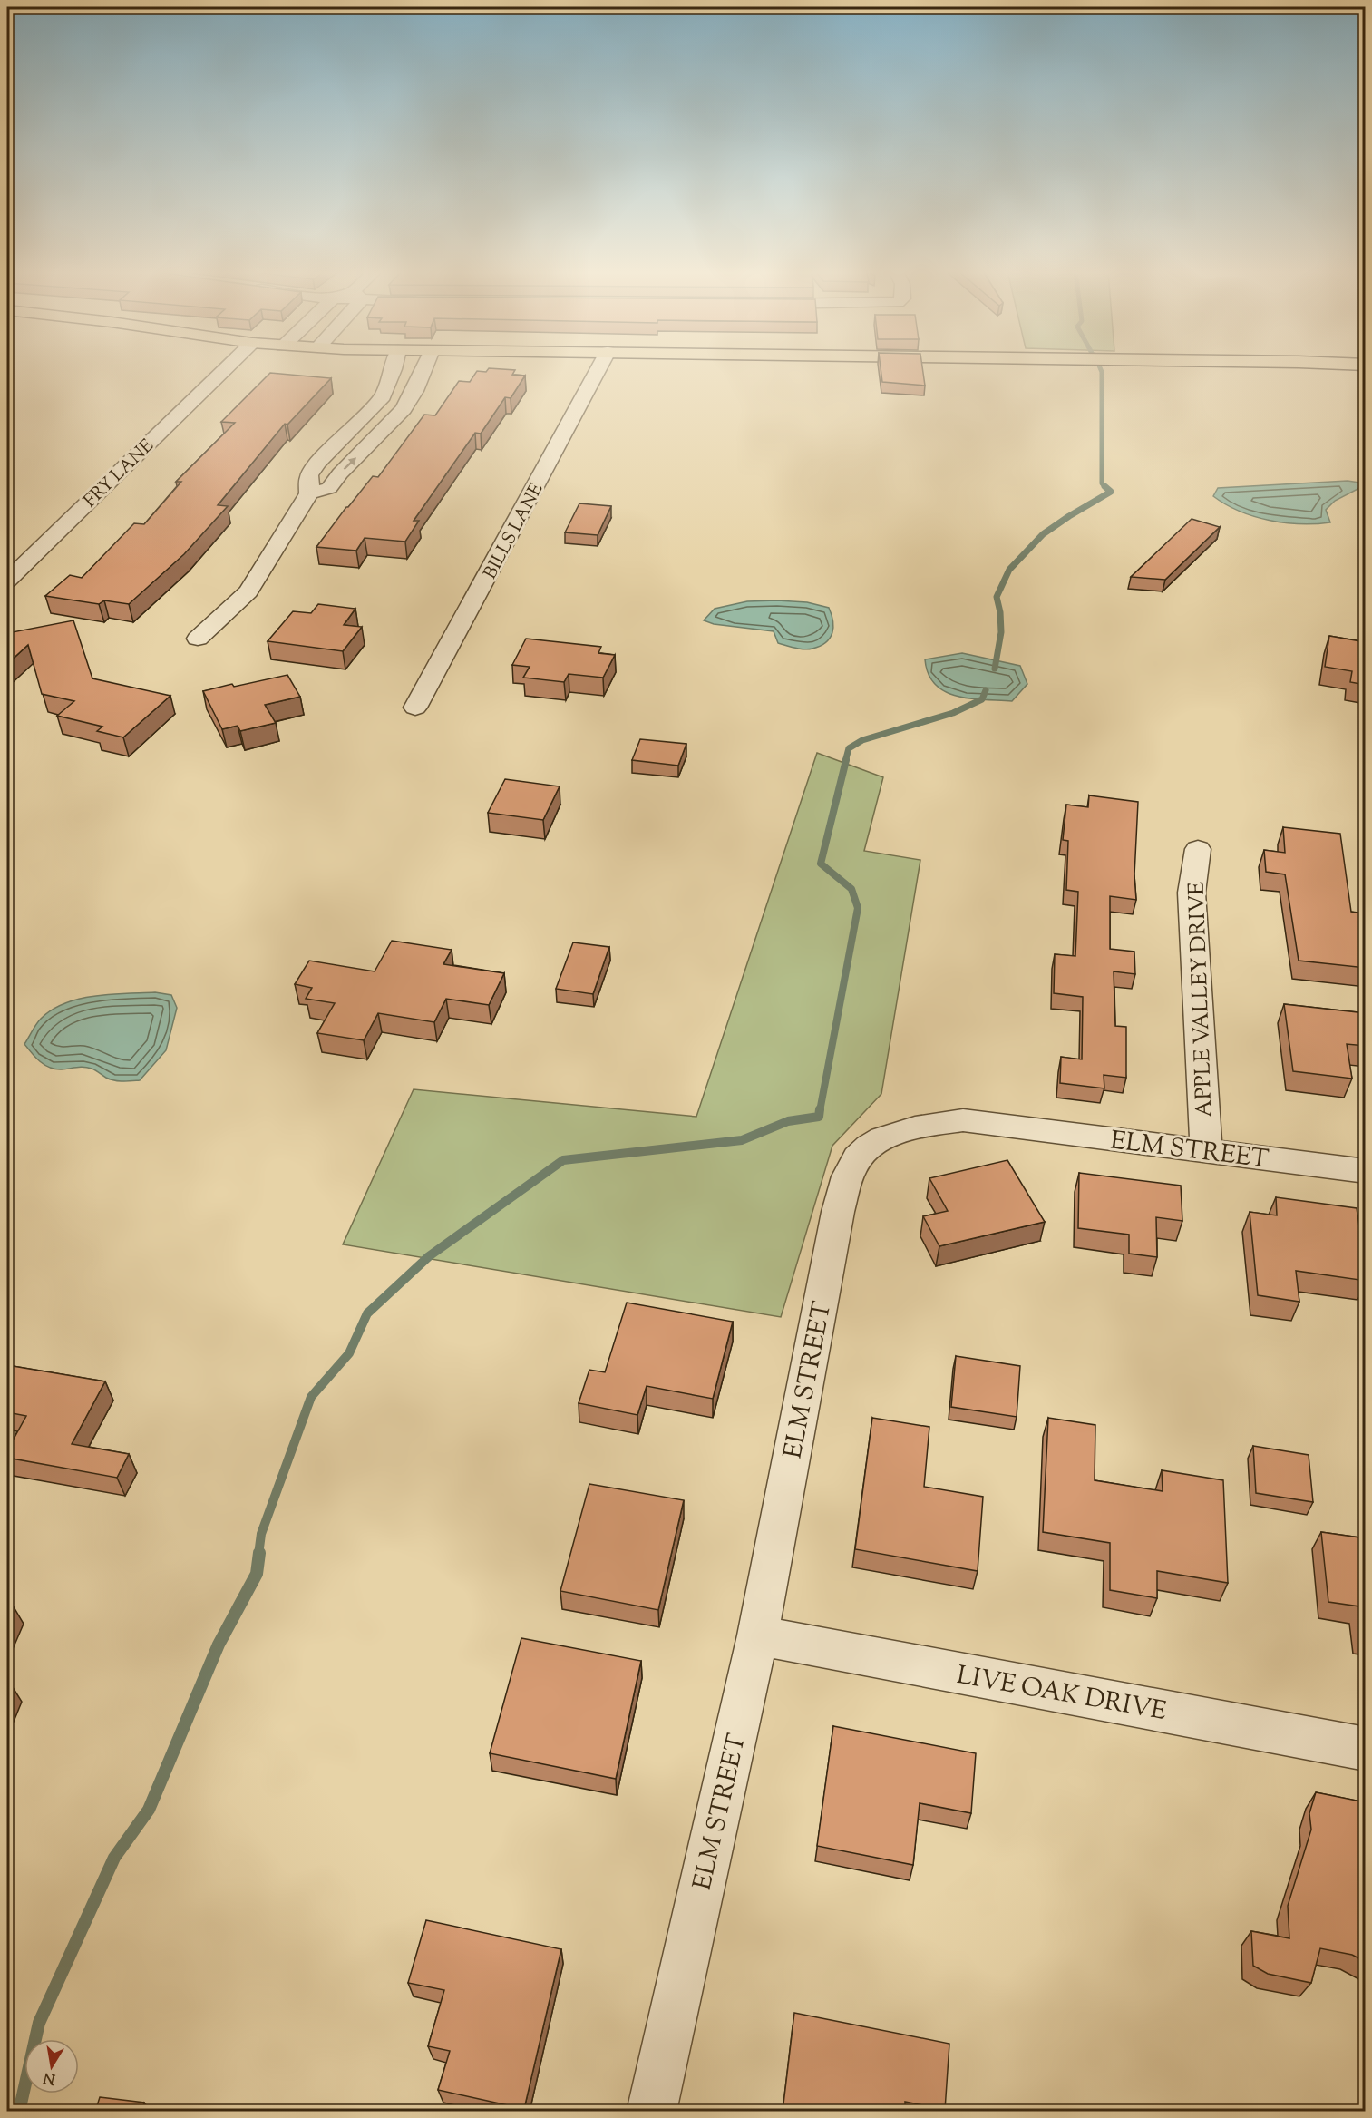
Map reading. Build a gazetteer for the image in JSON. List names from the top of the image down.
{
  "streets": {
    "street": [
      "FRY LANE",
      "BILLS LANE",
      "APPLE VALLEY DRIVE",
      "ELM STREET",
      "LIVE OAK DRIVE"
    ]
  },
  "crossings": [
    ["APPLE VALLEY DRIVE", "ELM STREET"],
    ["ELM STREET", "LIVE OAK DRIVE"]
  ],
  "north": "bottom"
}
